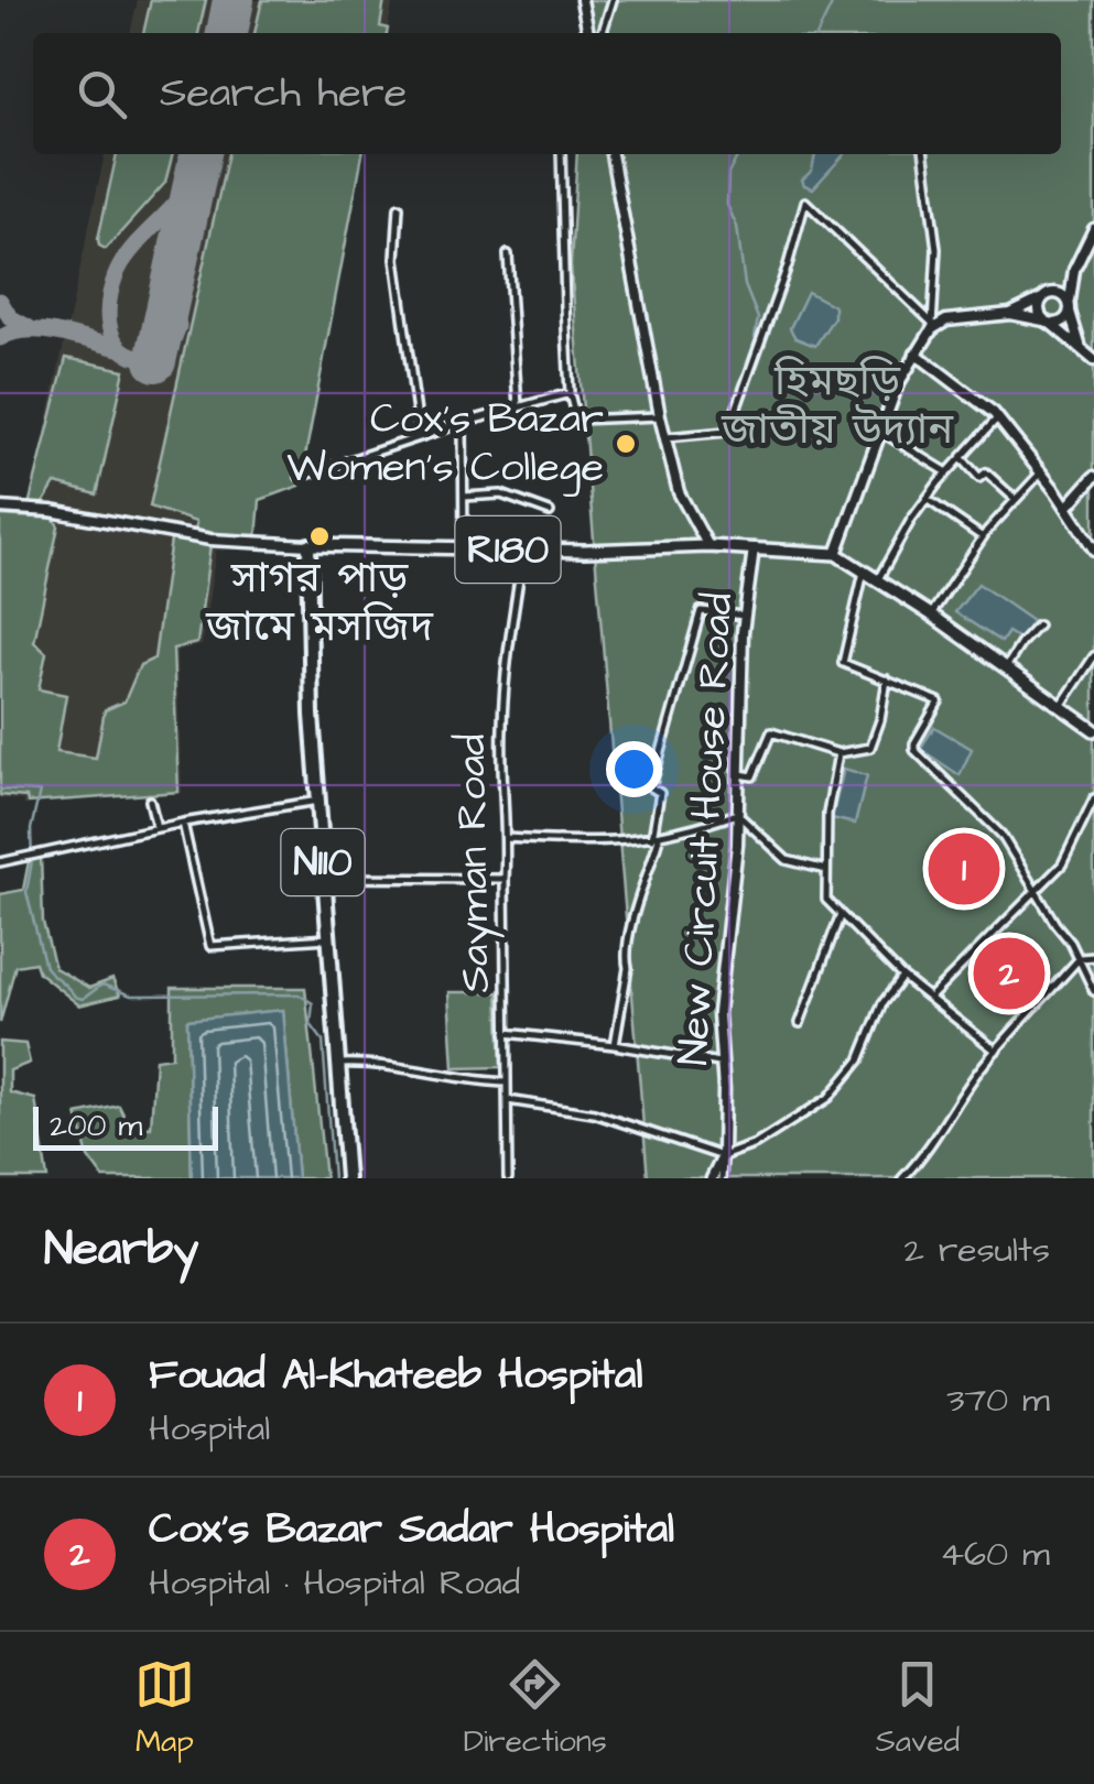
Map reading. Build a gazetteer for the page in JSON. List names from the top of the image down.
{
  "streets": {
    "highway": ["N110"],
    "main road": ["R180"],
    "street": ["New Circuit House Road", "Sayman Road"]
  },
  "crossings": [
    ["R180", "New Circuit House Road"],
    ["R180", "N110"],
    ["R180", "Sayman Road"]
  ],
  "parks": ["হিমছড়ি জাতীয় উদ্যান"],
  "places": ["Cox's Bazar Women's College", "সাগর পাড় জামে মসজিদ"],
  "scale_bar": "200 m",
  "page": {
    "search": "Search here",
    "pins": ["1", "2"],
    "scale": "200 m",
    "heading": ["Nearby", "2 results"],
    "list": [
      {
        "mark": "1",
        "name": "Fouad Al-Khateeb Hospital",
        "note": "Hospital",
        "value": "370 m"
      },
      {
        "mark": "2",
        "name": "Cox's Bazar Sadar Hospital",
        "note": "Hospital · Hospital Road",
        "value": "460 m"
      }
    ],
    "nav": ["Map", "Directions", "Saved"]
  }
}
